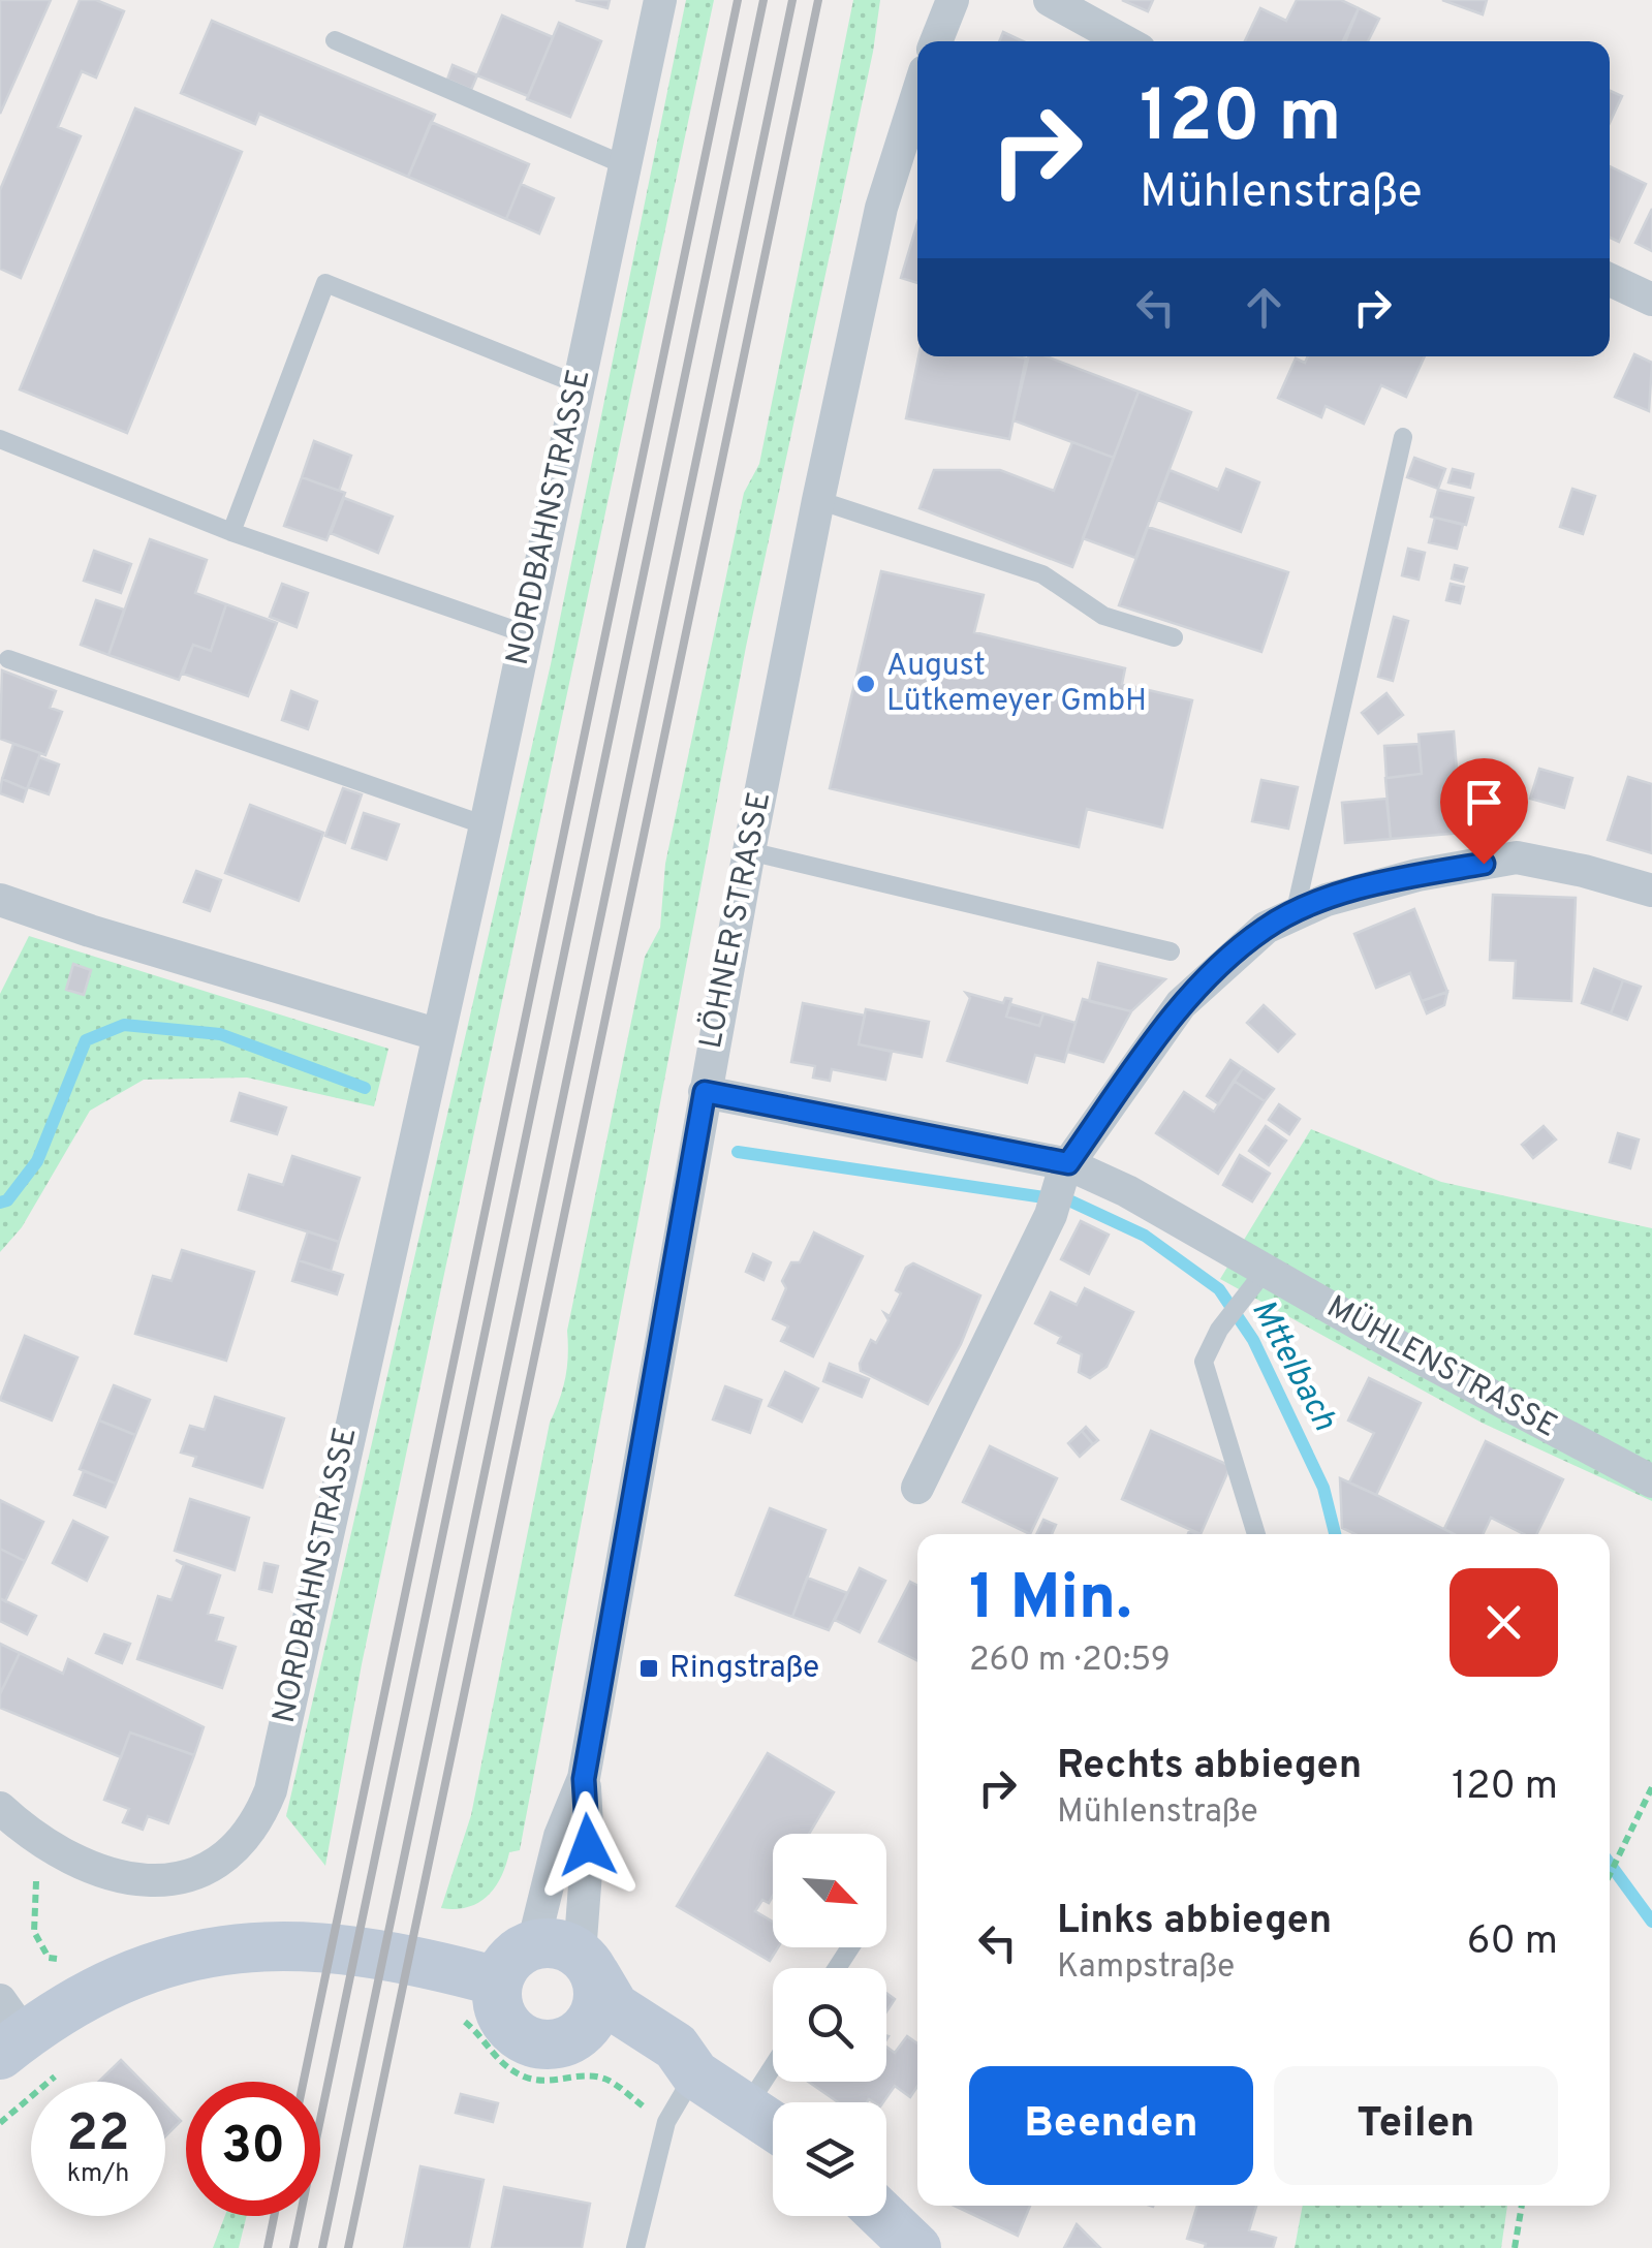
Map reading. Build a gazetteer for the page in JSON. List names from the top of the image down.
{
  "streets": {
    "street": ["NORDBAHNSTRASSE", "LÖHNER STRASSE", "MÜHLENSTRASSE"]
  },
  "crossings": [
    ["LÖHNER STRASSE", "MÜHLENSTRASSE"]
  ],
  "water": ["Mttelbach"],
  "places": {
    "other": ["August Lütkemeyer GmbH"],
    "transit": ["Ringstraße"]
  },
  "north": "bottom right",
  "page": {
    "turn": ["120 m", "Mühlenstraße"],
    "heading": ["1 Min.", "260 m · 20:59"],
    "list": [
      {
        "name": "Rechts abbiegen",
        "note": "Mühlenstraße",
        "value": "120 m"
      },
      {
        "name": "Links abbiegen",
        "note": "Kampstraße",
        "value": "60 m"
      }
    ],
    "buttons": ["Beenden", "Teilen"],
    "speed": "22 km/h",
    "limit": "30"
  }
}
